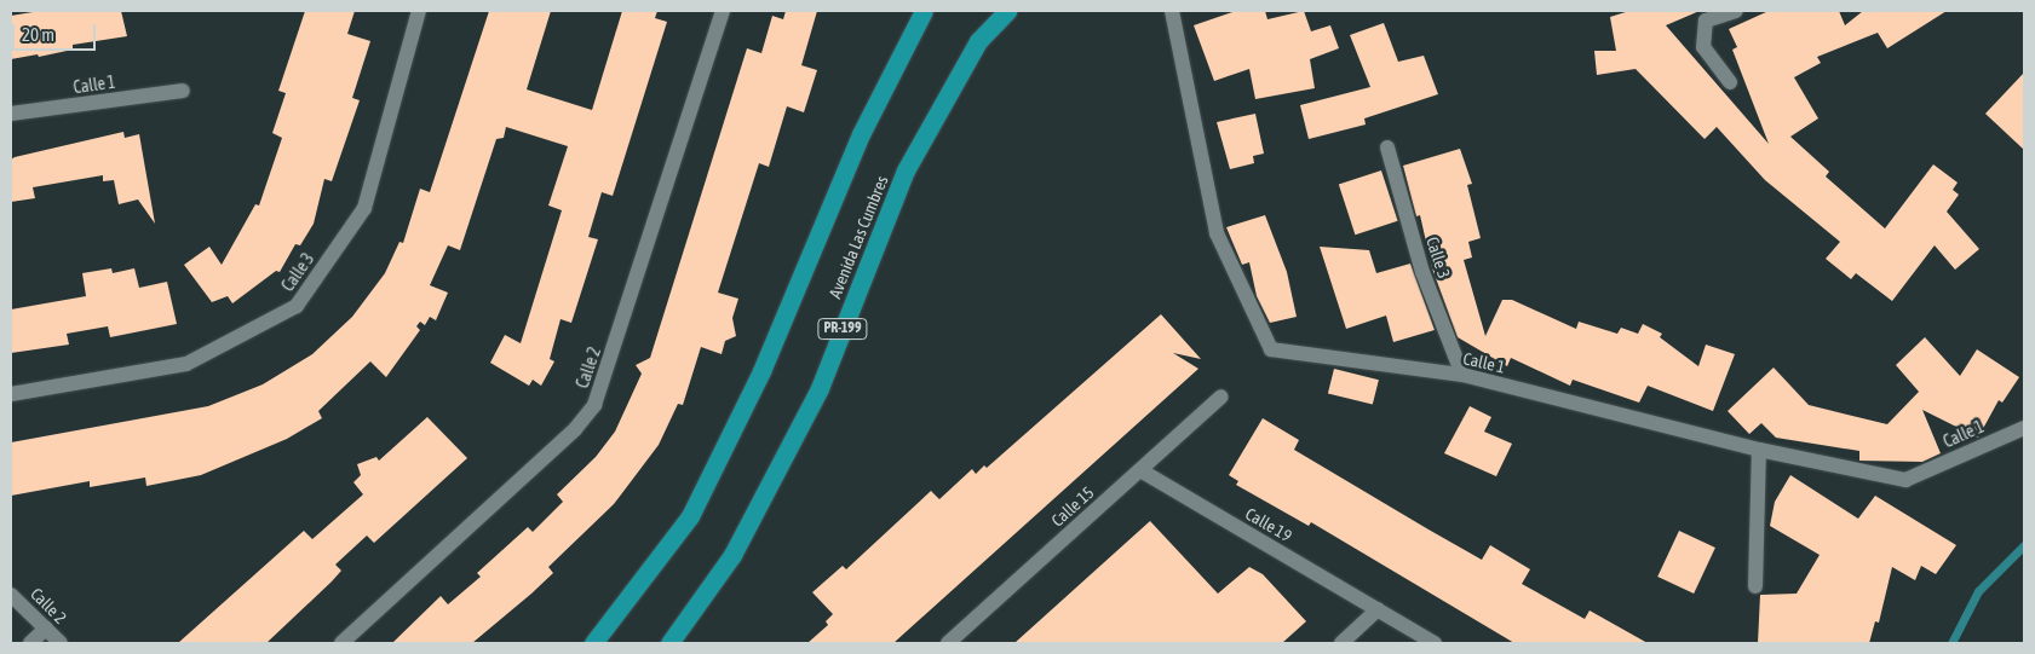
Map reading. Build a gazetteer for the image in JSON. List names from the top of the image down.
{
  "streets": {
    "highway": ["Avenida Las Cumbres", "PR-199"],
    "street": [
      "Calle 1",
      "Calle 3",
      "Calle 2",
      "Calle 15",
      "Calle 19"
    ]
  },
  "crossings": [
    ["Calle 1", "Calle 3"],
    ["Calle 15", "Calle 19"]
  ],
  "scale_bar": "20 m"
}
